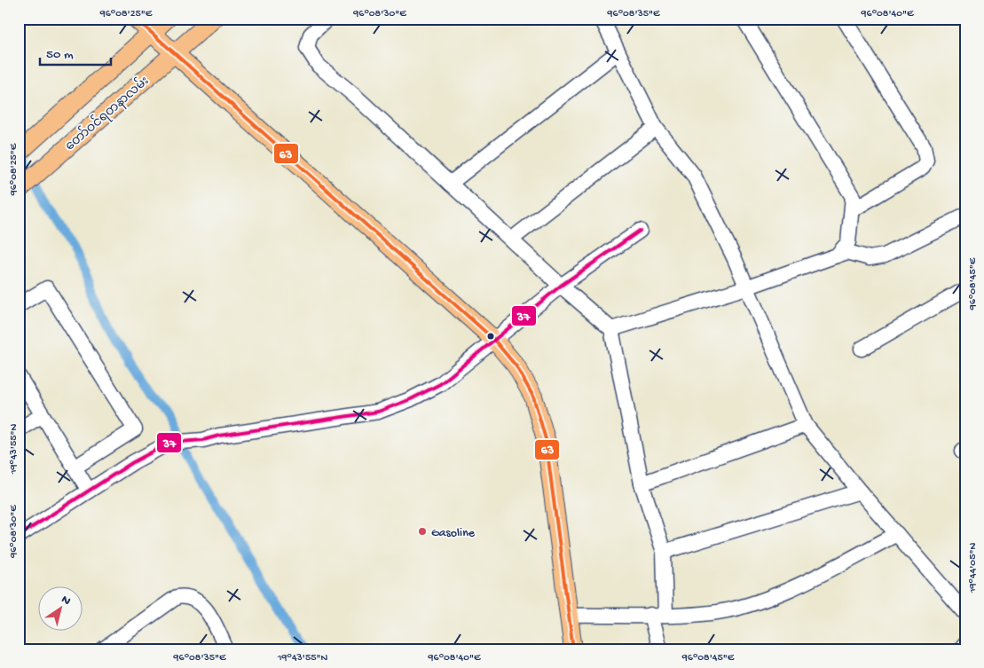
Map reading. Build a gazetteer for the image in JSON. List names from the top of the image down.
{
  "streets": {
    "main road": ["တော်ဝင်ရတနာလမ်း"]
  },
  "places": ["Gasoline"],
  "lines": ["transit line 63", "transit line 37"],
  "scale_bar": "50 m",
  "north": "top right",
  "coordinates": [
    "96°08'25\"E",
    "96°08'30\"E",
    "96°08'35\"E",
    "96°08'40\"E",
    "96°08'45\"E",
    "19°43'55\"N",
    "19°44'05\"N"
  ]
}
